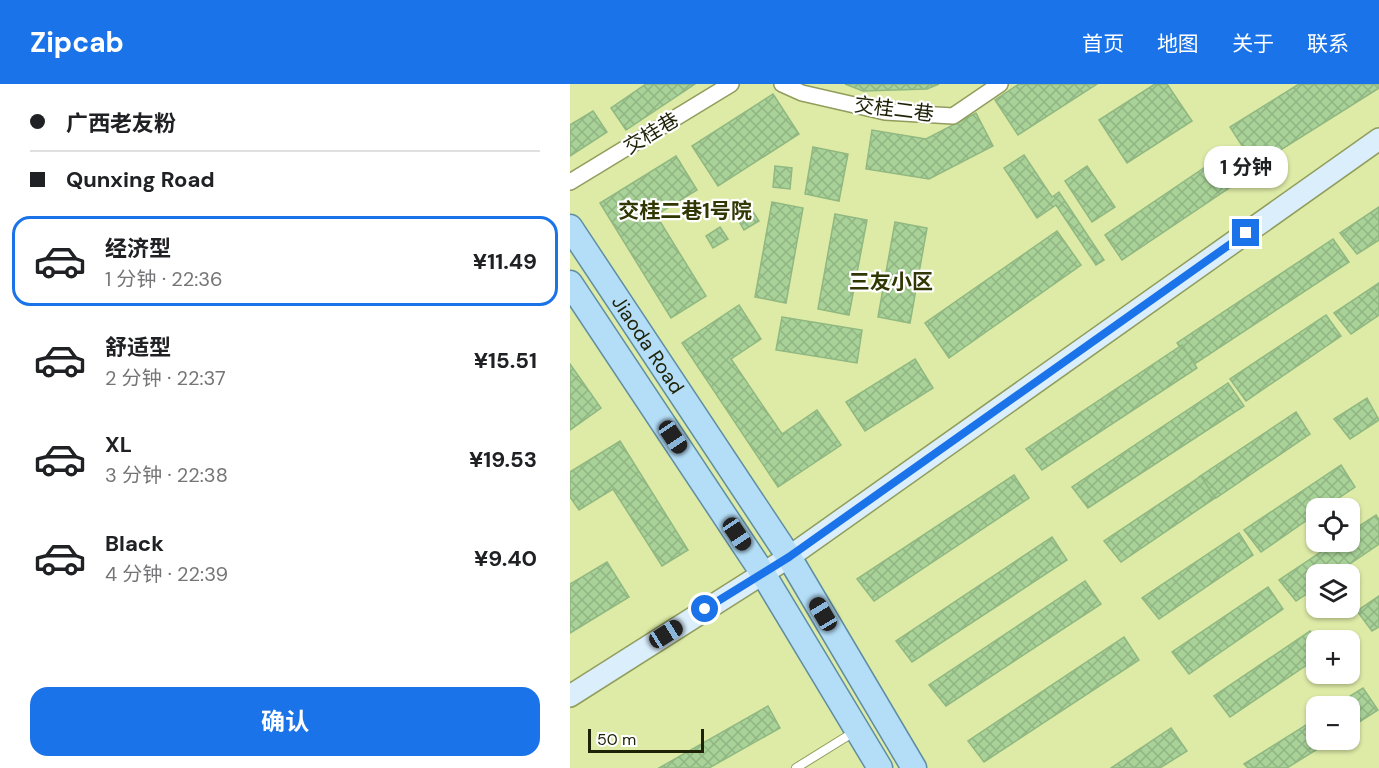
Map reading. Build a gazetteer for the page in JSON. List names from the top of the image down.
{
  "streets": {
    "main road": ["Jiaoda Road"],
    "street": ["交桂二巷", "交桂巷"]
  },
  "districts": ["交桂二巷1号院", "三友小区"],
  "scale_bar": "50 m",
  "page": {
    "header": "Zipcab",
    "nav": [
      "首页",
      "地图",
      "关于",
      "联系"
    ],
    "banner": ["广西老友粉", "Qunxing Road"],
    "bubble": "1 分钟",
    "list": [
      {
        "name": "经济型",
        "note": "1 分钟 · 22:36",
        "value": "¥11.49"
      },
      {
        "name": "舒适型",
        "note": "2 分钟 · 22:37",
        "value": "¥15.51"
      },
      {
        "name": "XL",
        "note": "3 分钟 · 22:38",
        "value": "¥19.53"
      },
      {
        "name": "Black",
        "note": "4 分钟 · 22:39",
        "value": "¥9.40"
      }
    ],
    "map_buttons": ["+", "−"],
    "buttons": "确认",
    "scale": "50 m"
  }
}
